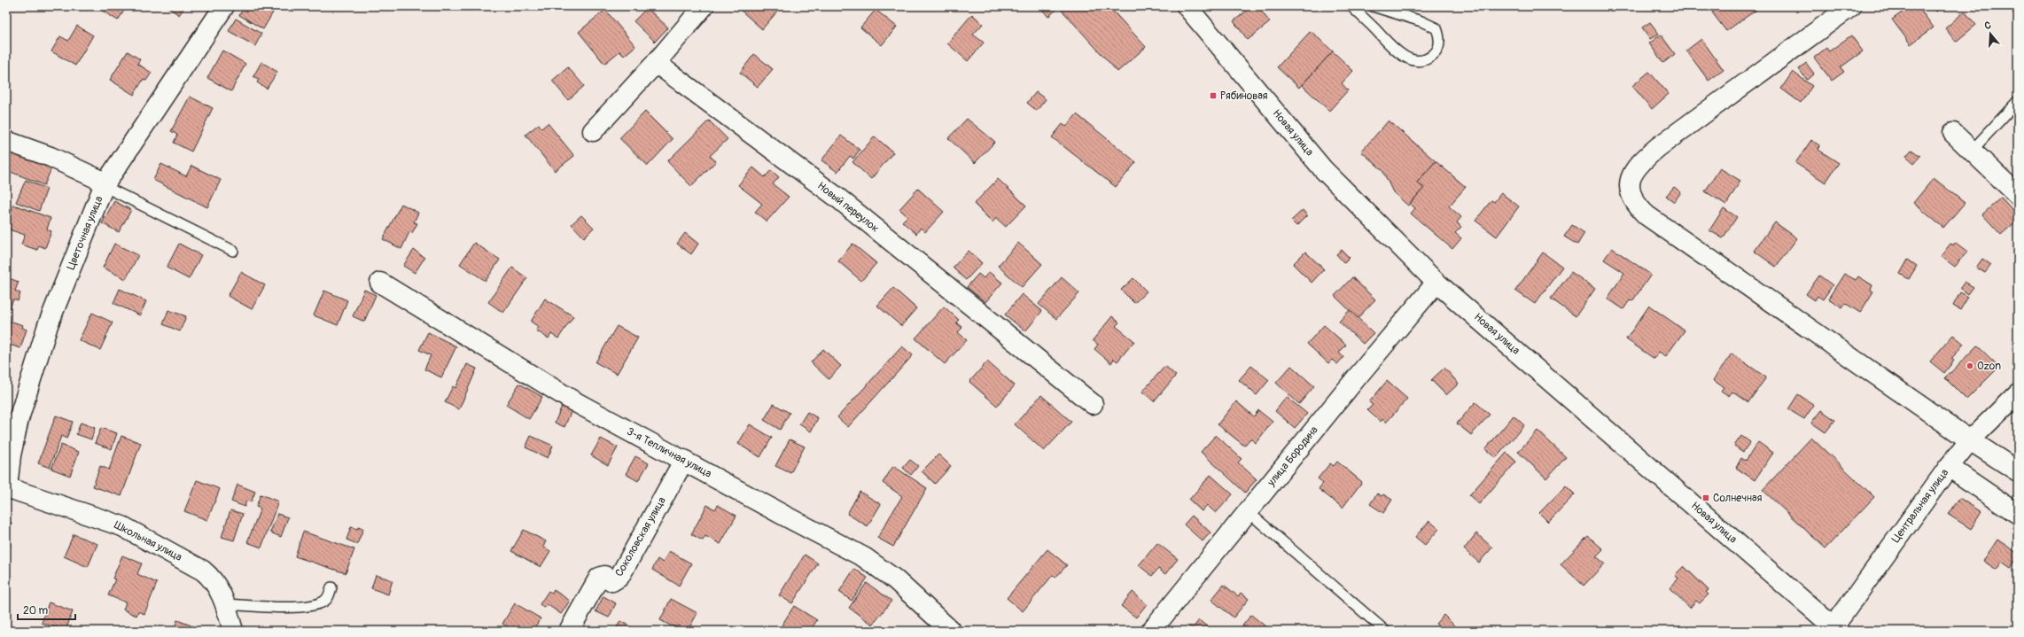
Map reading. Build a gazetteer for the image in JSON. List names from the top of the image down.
{
  "streets": {
    "street": [
      "Новая улица",
      "Новый переулок",
      "Цветочная улица",
      "3-я Тепличная улица",
      "улица Бородина",
      "Центральная улица",
      "Соколовская улица",
      "Школьная улица"
    ]
  },
  "crossings": [
    ["Новая улица", "улица Бородина"],
    ["Новая улица", "Центральная улица"],
    ["Цветочная улица", "Школьная улица"],
    ["3-я Тепличная улица", "Соколовская улица"]
  ],
  "places": {
    "transit": ["Рябиновая", "Солнечная"],
    "other": ["Ozon"]
  },
  "scale_bar": "20 m",
  "north": "top"
}
